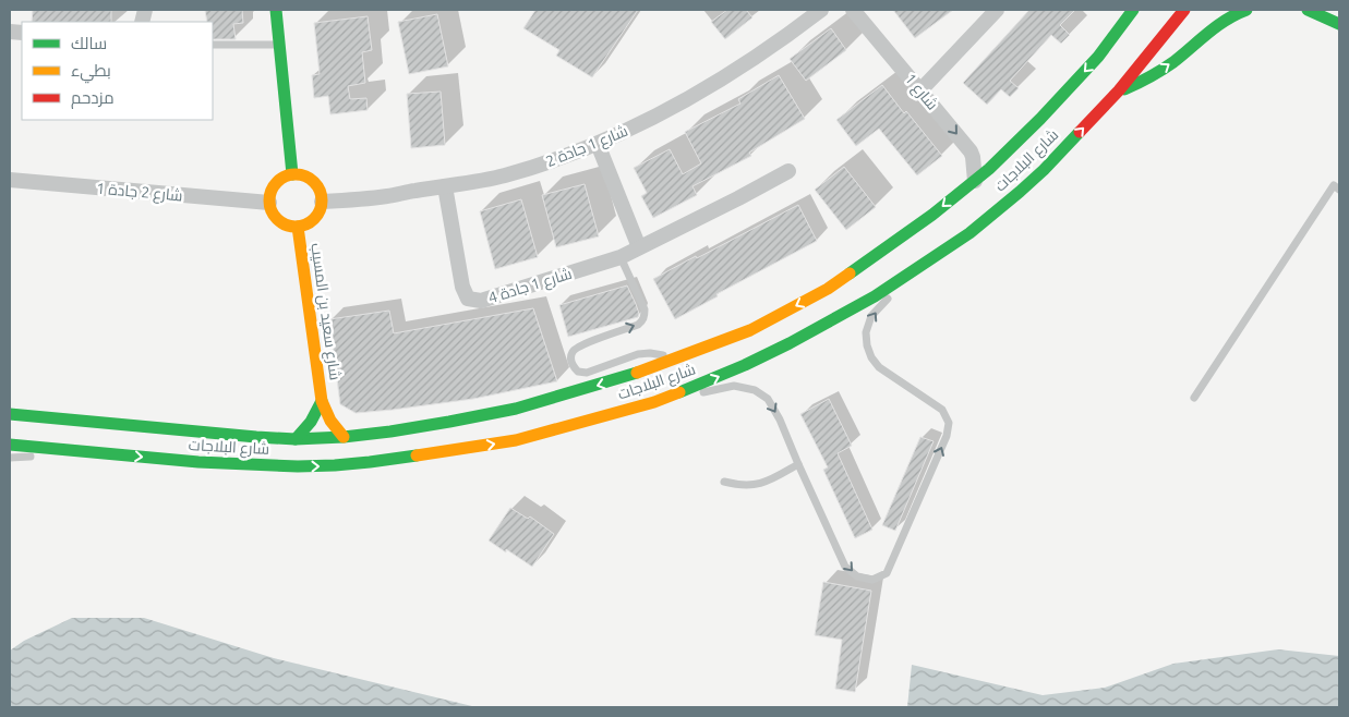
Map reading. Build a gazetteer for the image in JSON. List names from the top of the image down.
{
  "streets": {
    "main road": ["شارع البلاجات", "شارع سعيد بن المسيب"],
    "street": [
      "شارع 1",
      "شارع 1 جادة 2",
      "شارع 2 جادة 1",
      "شارع 1 جادة 4"
    ]
  },
  "crossings": [
    ["شارع 1", "شارع البلاجات"],
    ["شارع 1 جادة 2", "شارع 2 جادة 1"],
    ["شارع 1 جادة 2", "شارع 1 جادة 4"],
    ["شارع 1 جادة 2", "شارع سعيد بن المسيب"],
    ["شارع البلاجات", "شارع سعيد بن المسيب"],
    ["شارع 2 جادة 1", "شارع سعيد بن المسيب"]
  ],
  "one_way": ["شارع 1"],
  "legend": ["سالك", "بطيء", "مزدحم"]
}
